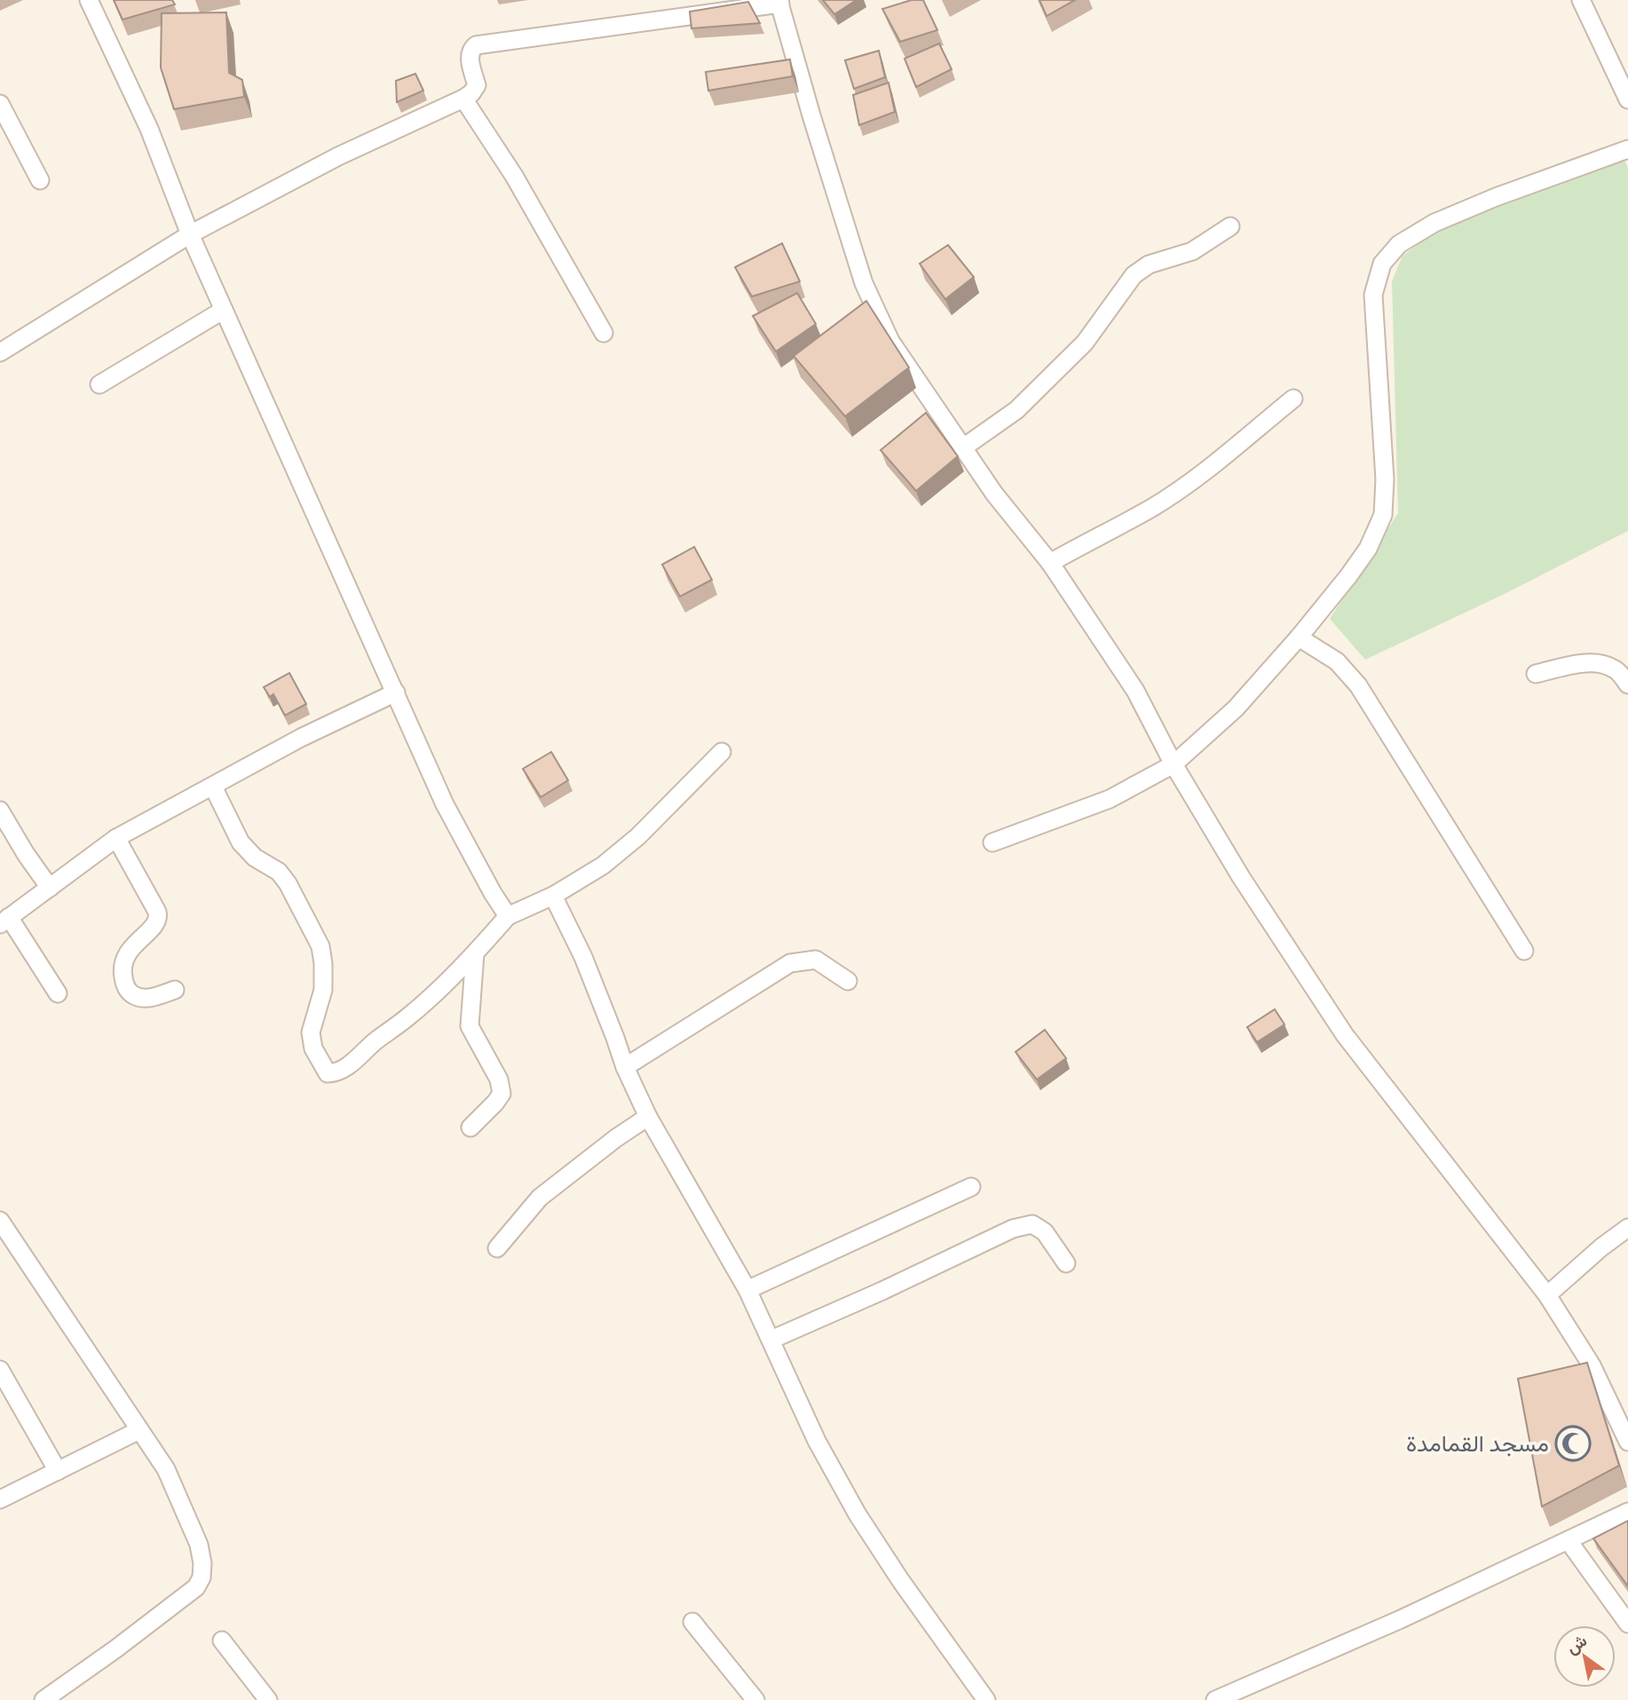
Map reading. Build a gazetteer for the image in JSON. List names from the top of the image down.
{
  "places": {
    "mosque": ["مسجد القمامدة"]
  },
  "north": "top left"
}
